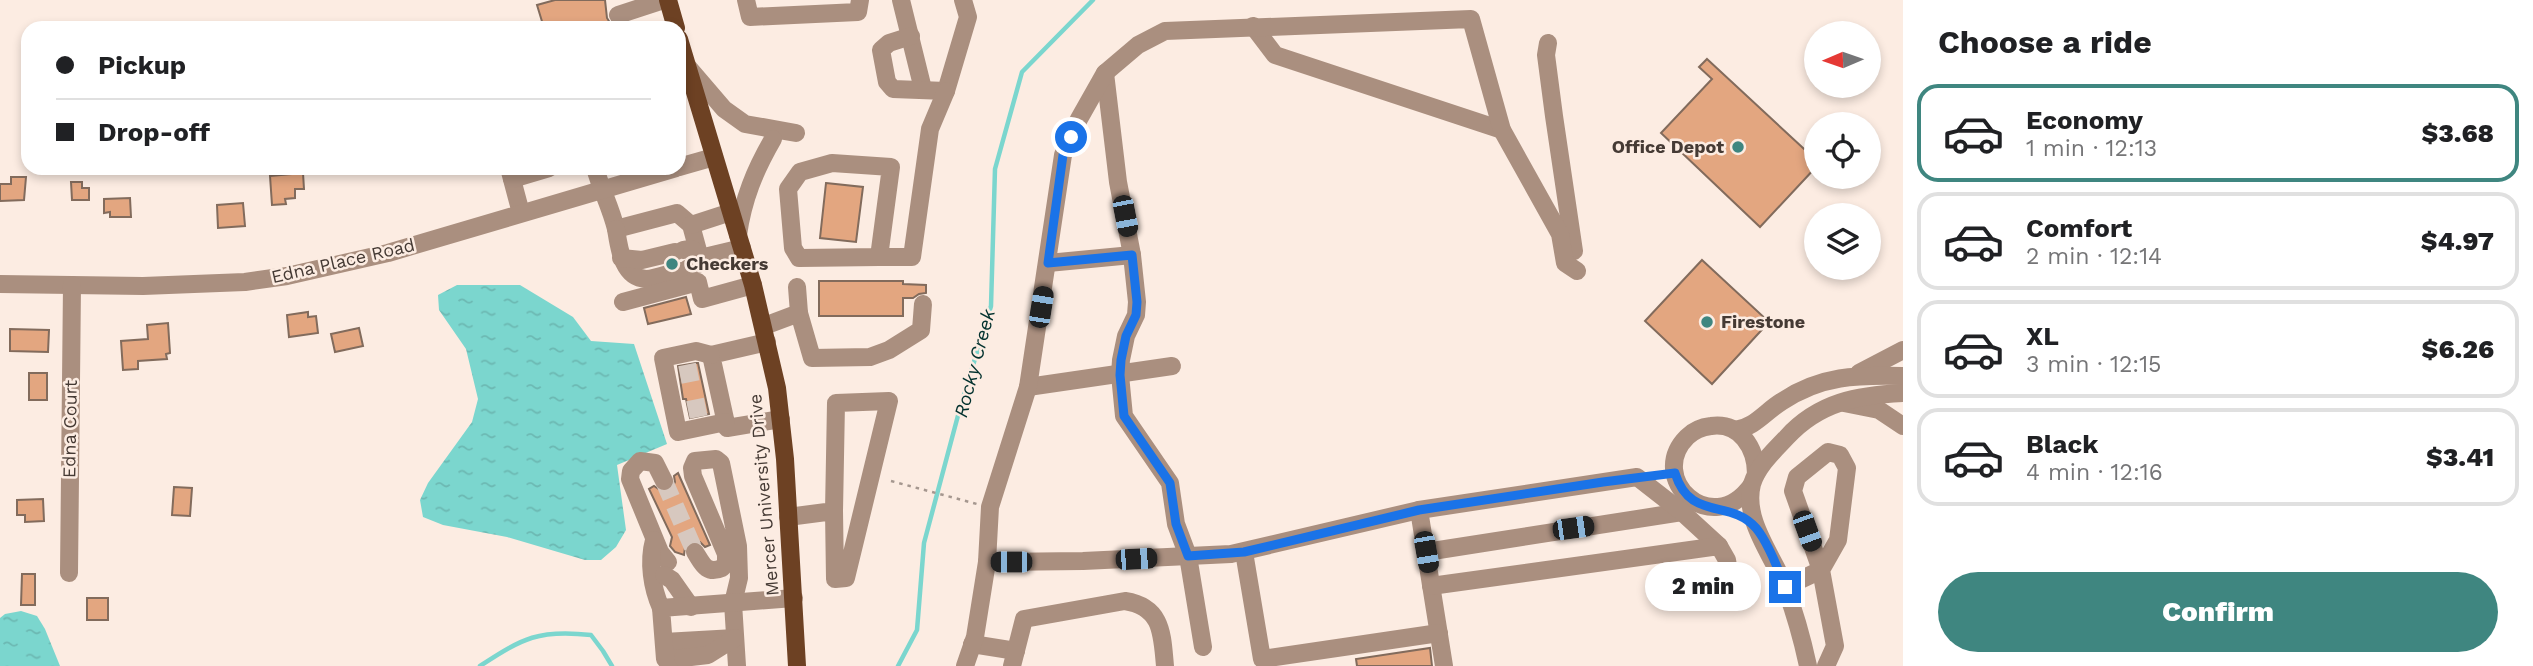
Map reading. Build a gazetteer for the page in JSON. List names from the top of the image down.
{
  "streets": {
    "main road": ["Mercer University Drive"],
    "street": ["Edna Place Road", "Edna Court"]
  },
  "crossings": [
    ["Edna Place Road", "Edna Court"],
    ["Edna Place Road", "Mercer University Drive"]
  ],
  "water": ["Rocky Creek"],
  "places": ["Office Depot", "Checkers", "Firestone"],
  "north": "left",
  "page": {
    "heading": "Choose a ride",
    "banner": ["Pickup", "Drop-off"],
    "list": [
      {
        "name": "Economy",
        "note": "1 min · 12:13",
        "value": "$3.68"
      },
      {
        "name": "Comfort",
        "note": "2 min · 12:14",
        "value": "$4.97"
      },
      {
        "name": "XL",
        "note": "3 min · 12:15",
        "value": "$6.26"
      },
      {
        "name": "Black",
        "note": "4 min · 12:16",
        "value": "$3.41"
      }
    ],
    "buttons": "Confirm",
    "bubble": "2 min"
  }
}
